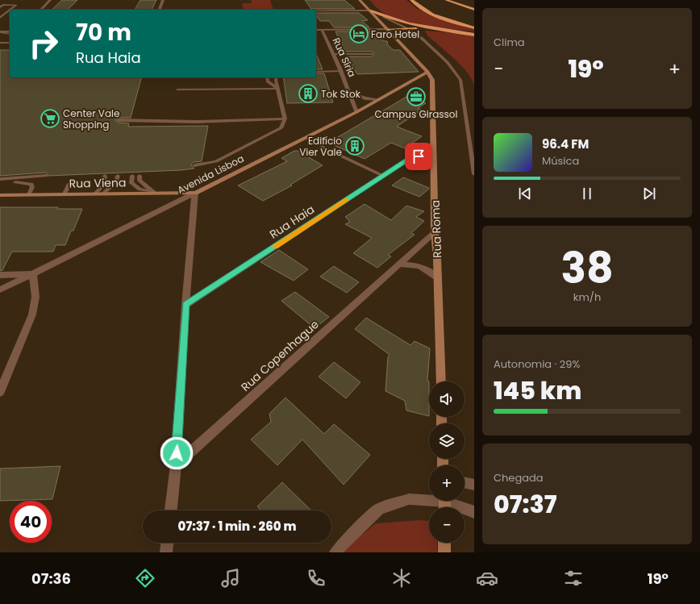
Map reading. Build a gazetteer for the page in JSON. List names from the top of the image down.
{
  "streets": {
    "main road": ["Avenida Lisboa", "Rua Viena", "Rua Roma"],
    "street": ["Rua Síria", "Rua Haia", "Rua Copenhague"]
  },
  "crossings": [
    ["Rua Síria", "Avenida Lisboa"],
    ["Avenida Lisboa", "Rua Viena"],
    ["Avenida Lisboa", "Rua Roma"],
    ["Rua Haia", "Rua Roma"],
    ["Rua Roma", "Rua Copenhague"]
  ],
  "places": {
    "hotel": ["Faro Hotel"],
    "building": ["Tok Stok", "Edifício Vier Vale"],
    "office": ["Campus Girassol"],
    "supermarket": ["Center Vale Shopping"]
  },
  "page": {
    "tile": [
      "Clima",
      ["38", "km/h"],
      ["Autonomia · 29%", "145 km"],
      ["Chegada", "07:37"]
    ],
    "turn": ["70 m", "Rua Haia"],
    "heat": ["−", "19°", "+"],
    "song": ["96.4 FM", "Música"],
    "map_buttons": ["+", "−"],
    "limit": "40",
    "trip": "07:37 · 1 min · 260 m",
    "tabs": ["07:36", "19°"]
  }
}
